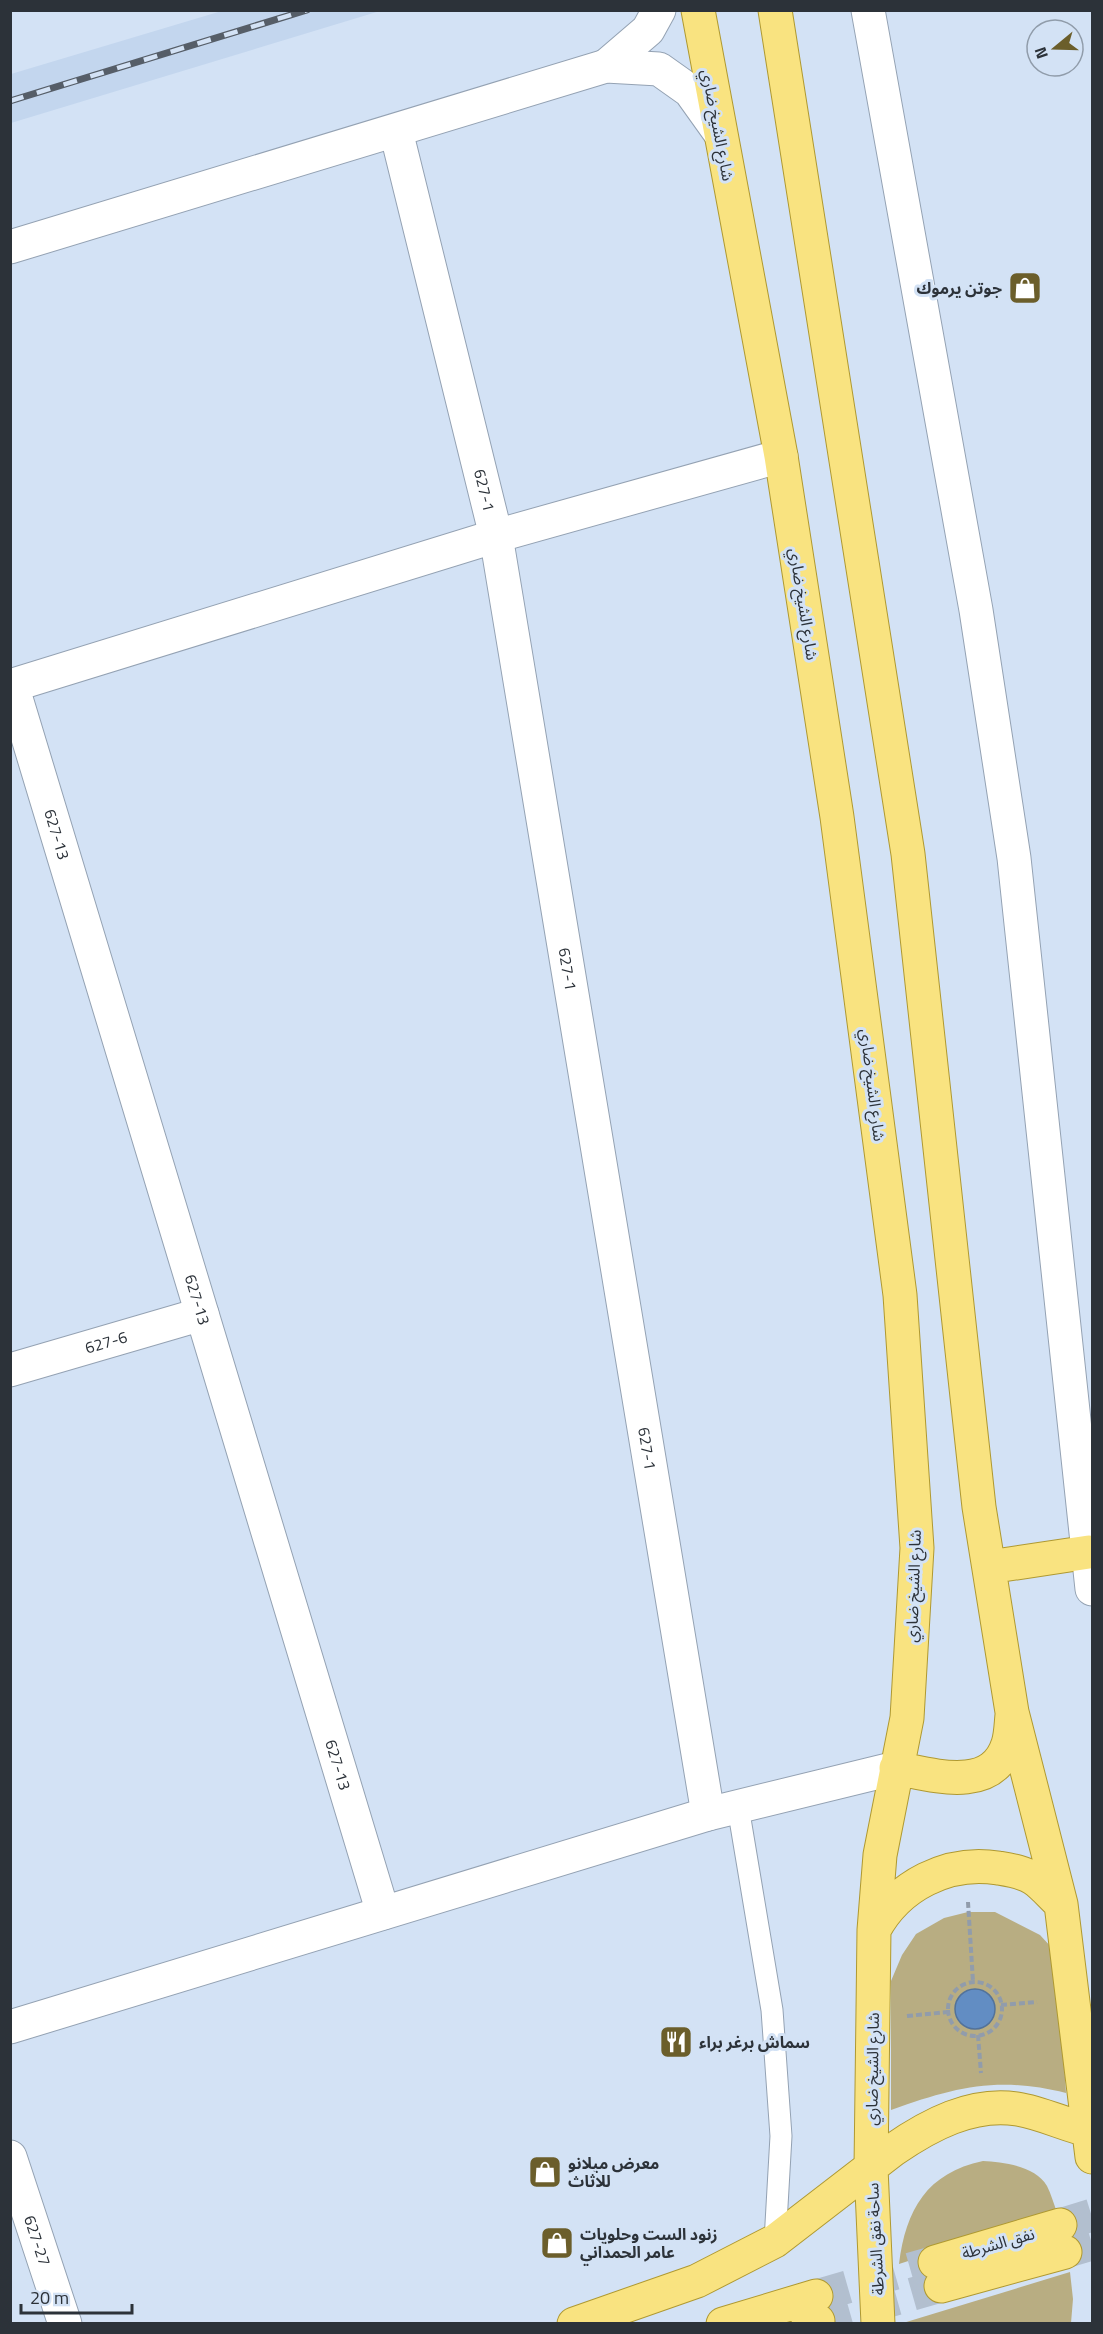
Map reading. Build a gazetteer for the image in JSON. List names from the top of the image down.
{
  "streets": {
    "main road": ["شارع الشيخ ضاري", "ساحة نفق الشرطة", "نفق الشرطة"],
    "street": [
      "627-1",
      "627-13",
      "627-6",
      "627-27"
    ]
  },
  "crossings": [
    ["شارع الشيخ ضاري", "ساحة نفق الشرطة"],
    ["627-13", "627-6"]
  ],
  "places": {
    "shop": ["جوتن يرموك", "معرض ميلانو للاثاث", "زنود الست وحلويات عامر الحمداني"],
    "restaurant": ["سماش برغر براء"]
  },
  "scale_bar": "20 m",
  "north": "left"
}
